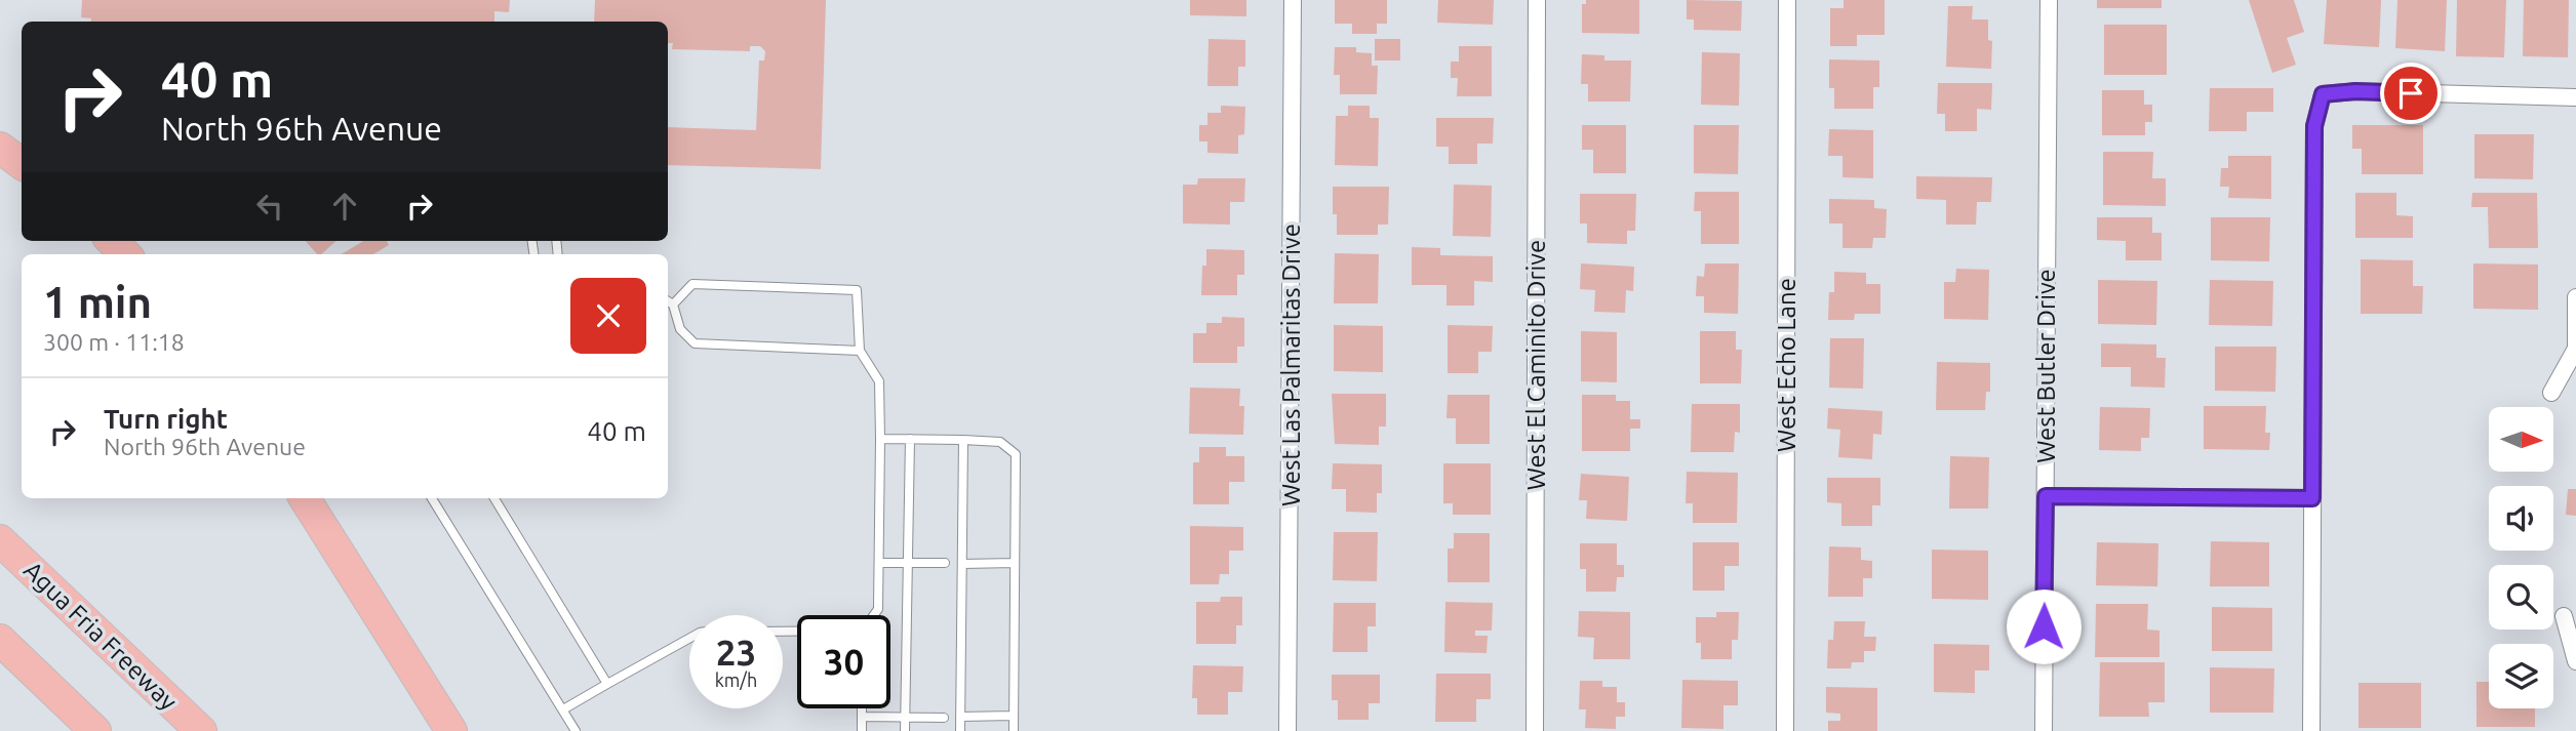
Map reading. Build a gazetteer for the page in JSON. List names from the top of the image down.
{
  "streets": {
    "highway": ["Agua Fria Freeway"],
    "street": [
      "West Las Palmaritas Drive",
      "West El Caminito Drive",
      "West Echo Lane",
      "West Butler Drive"
    ]
  },
  "north": "right",
  "page": {
    "turn": ["40 m", "North 96th Avenue"],
    "heading": ["1 min", "300 m · 11:18"],
    "list": [
      {
        "name": "Turn right",
        "note": "North 96th Avenue",
        "value": "40 m"
      }
    ],
    "speed": "23 km/h",
    "limit": "30"
  }
}
